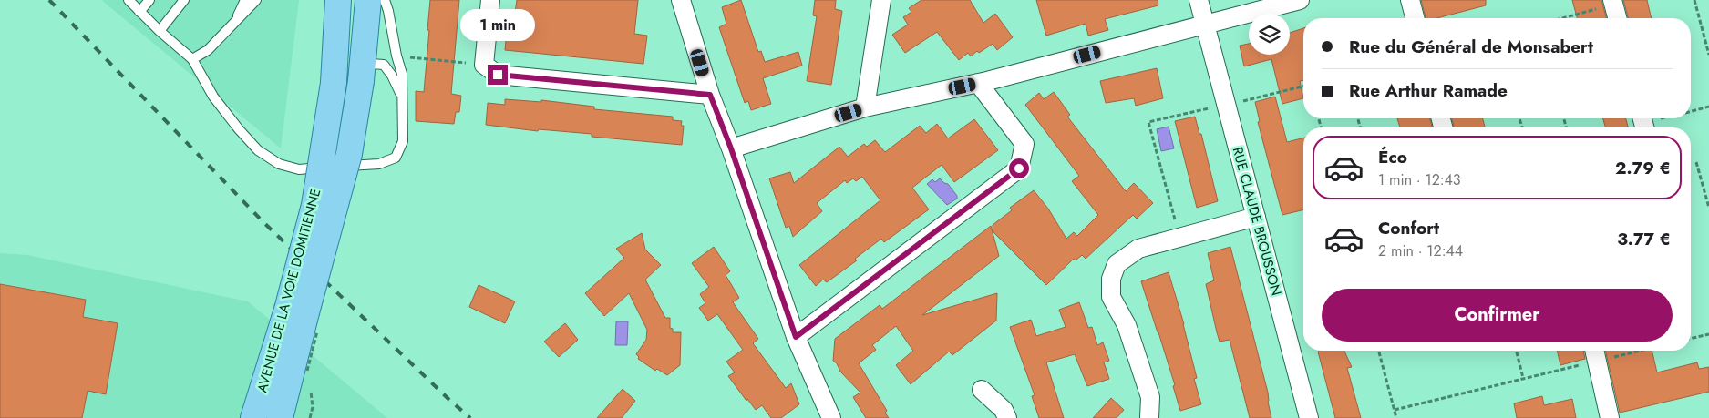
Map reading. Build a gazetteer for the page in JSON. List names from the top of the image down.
{
  "streets": {
    "main road": ["AVENUE DE LA VOIE DOMITIENNE"],
    "street": ["RUE CLAUDE BROUSSON"]
  },
  "page": {
    "bubble": "1 min",
    "banner": ["Rue du Général de Monsabert", "Rue Arthur Ramade"],
    "list": [
      {
        "name": "Éco",
        "note": "1 min · 12:43",
        "value": "2.79 €"
      },
      {
        "name": "Confort",
        "note": "2 min · 12:44",
        "value": "3.77 €"
      }
    ],
    "buttons": "Confirmer"
  }
}
